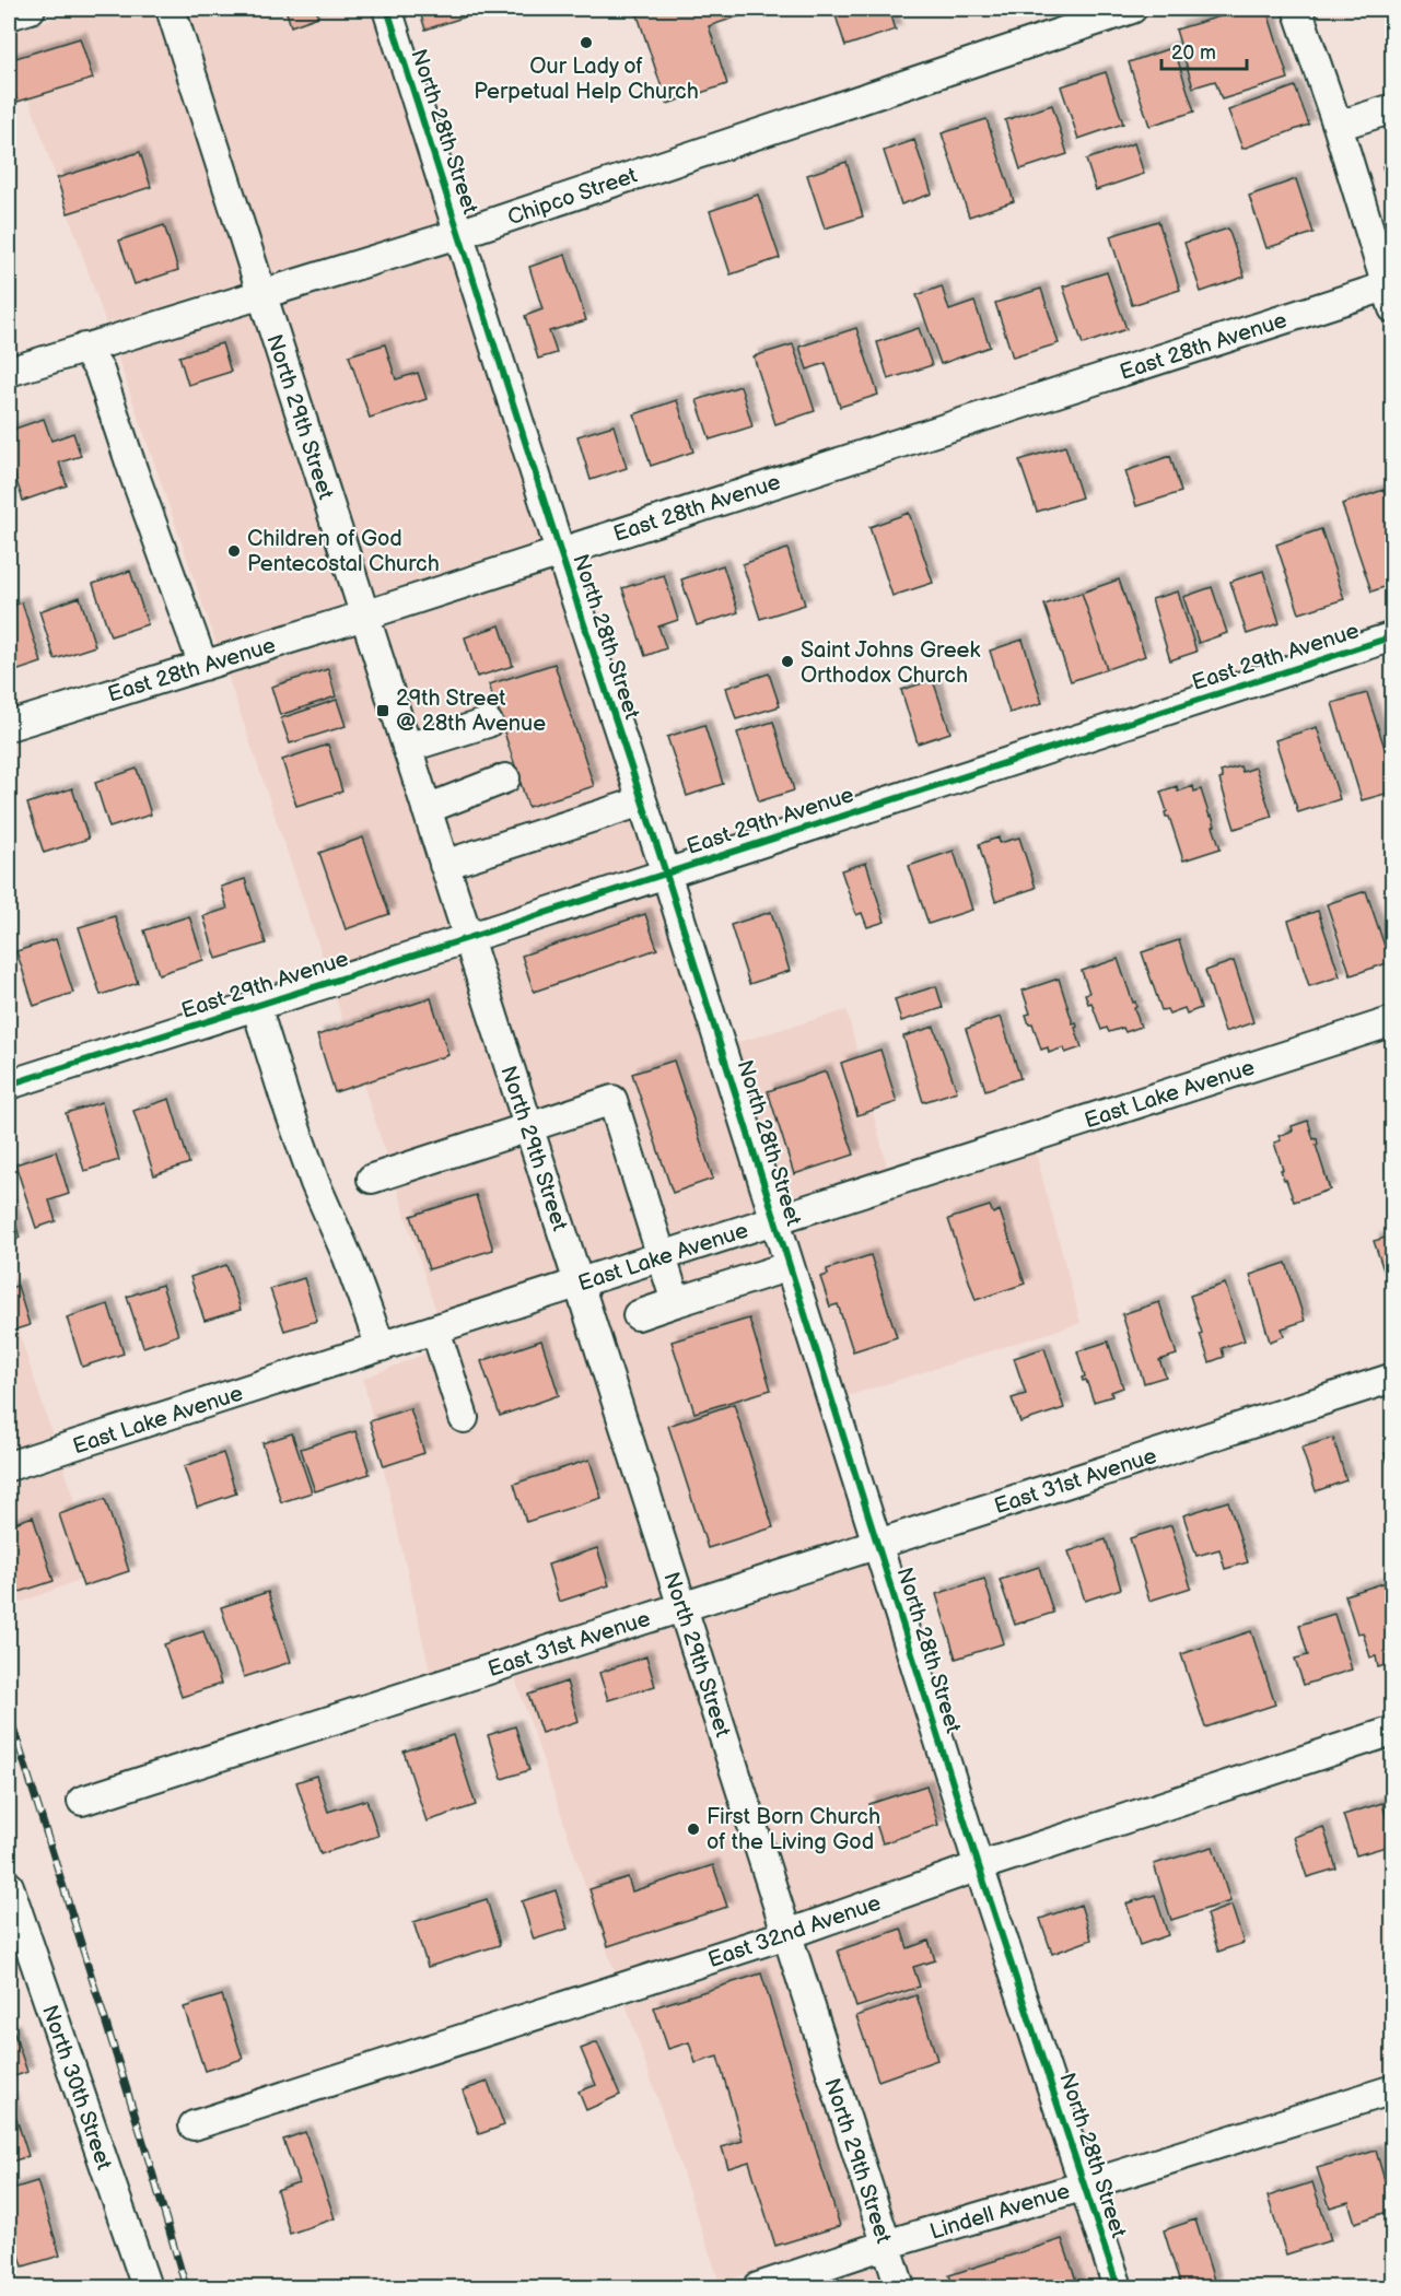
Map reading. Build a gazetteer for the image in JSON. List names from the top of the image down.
{
  "streets": {
    "street": [
      "North 28th Street",
      "Chipco Street",
      "East 28th Avenue",
      "North 29th Street",
      "East 29th Avenue",
      "East Lake Avenue",
      "East 31st Avenue",
      "East 32nd Avenue",
      "North 30th Street",
      "Lindell Avenue"
    ]
  },
  "crossings": [
    ["North 28th Street", "Chipco Street"],
    ["North 28th Street", "East 28th Avenue"],
    ["North 28th Street", "East 29th Avenue"],
    ["North 28th Street", "East Lake Avenue"],
    ["North 28th Street", "East 31st Avenue"],
    ["North 28th Street", "East 32nd Avenue"],
    ["North 28th Street", "Lindell Avenue"],
    ["Chipco Street", "North 29th Street"],
    ["East 28th Avenue", "North 29th Street"],
    ["North 29th Street", "East 29th Avenue"],
    ["North 29th Street", "East Lake Avenue"],
    ["North 29th Street", "East 31st Avenue"],
    ["North 29th Street", "East 32nd Avenue"],
    ["North 29th Street", "Lindell Avenue"]
  ],
  "places": {
    "other": [
      "Our Lady of Perpetual Help Church",
      "Children of God Pentecostal Church",
      "Saint Johns Greek Orthodox Church",
      "First Born Church of the Living God"
    ],
    "transit": ["29th Street @ 28th Avenue"]
  },
  "scale_bar": "20 m"
}
